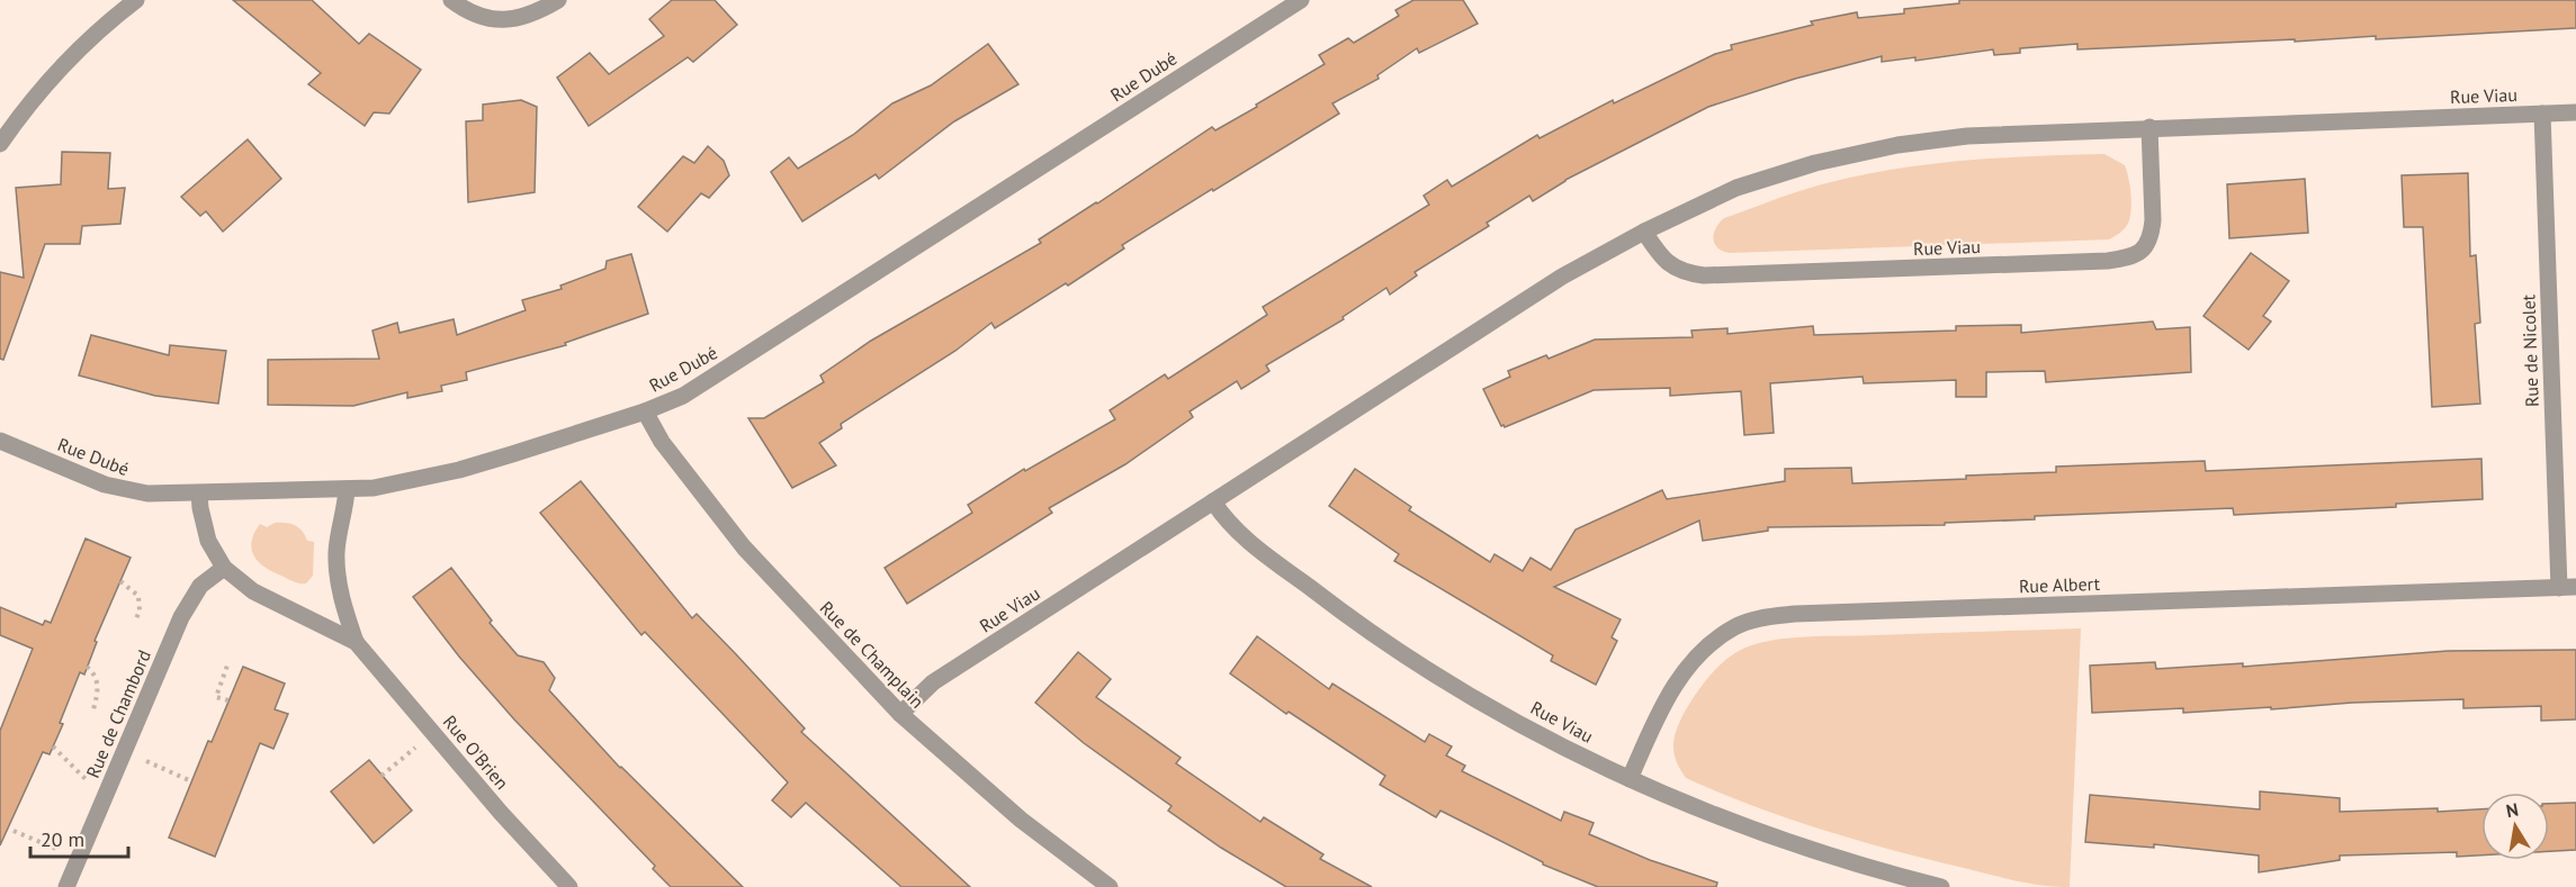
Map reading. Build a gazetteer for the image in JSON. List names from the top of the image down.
{
  "streets": {
    "street": [
      "Rue Dubé",
      "Rue Viau",
      "Rue de Nicolet",
      "Rue Albert",
      "Rue de Champlain",
      "Rue de Chambord",
      "Rue O'Brien"
    ]
  },
  "crossings": [
    ["Rue Dubé", "Rue de Champlain"],
    ["Rue Dubé", "Rue O'Brien"],
    ["Rue Viau", "Rue de Nicolet"],
    ["Rue Viau", "Rue Albert"],
    ["Rue Viau", "Rue de Champlain"],
    ["Rue de Nicolet", "Rue Albert"],
    ["Rue de Chambord", "Rue O'Brien"]
  ],
  "scale_bar": "20 m",
  "north": "top"
}
